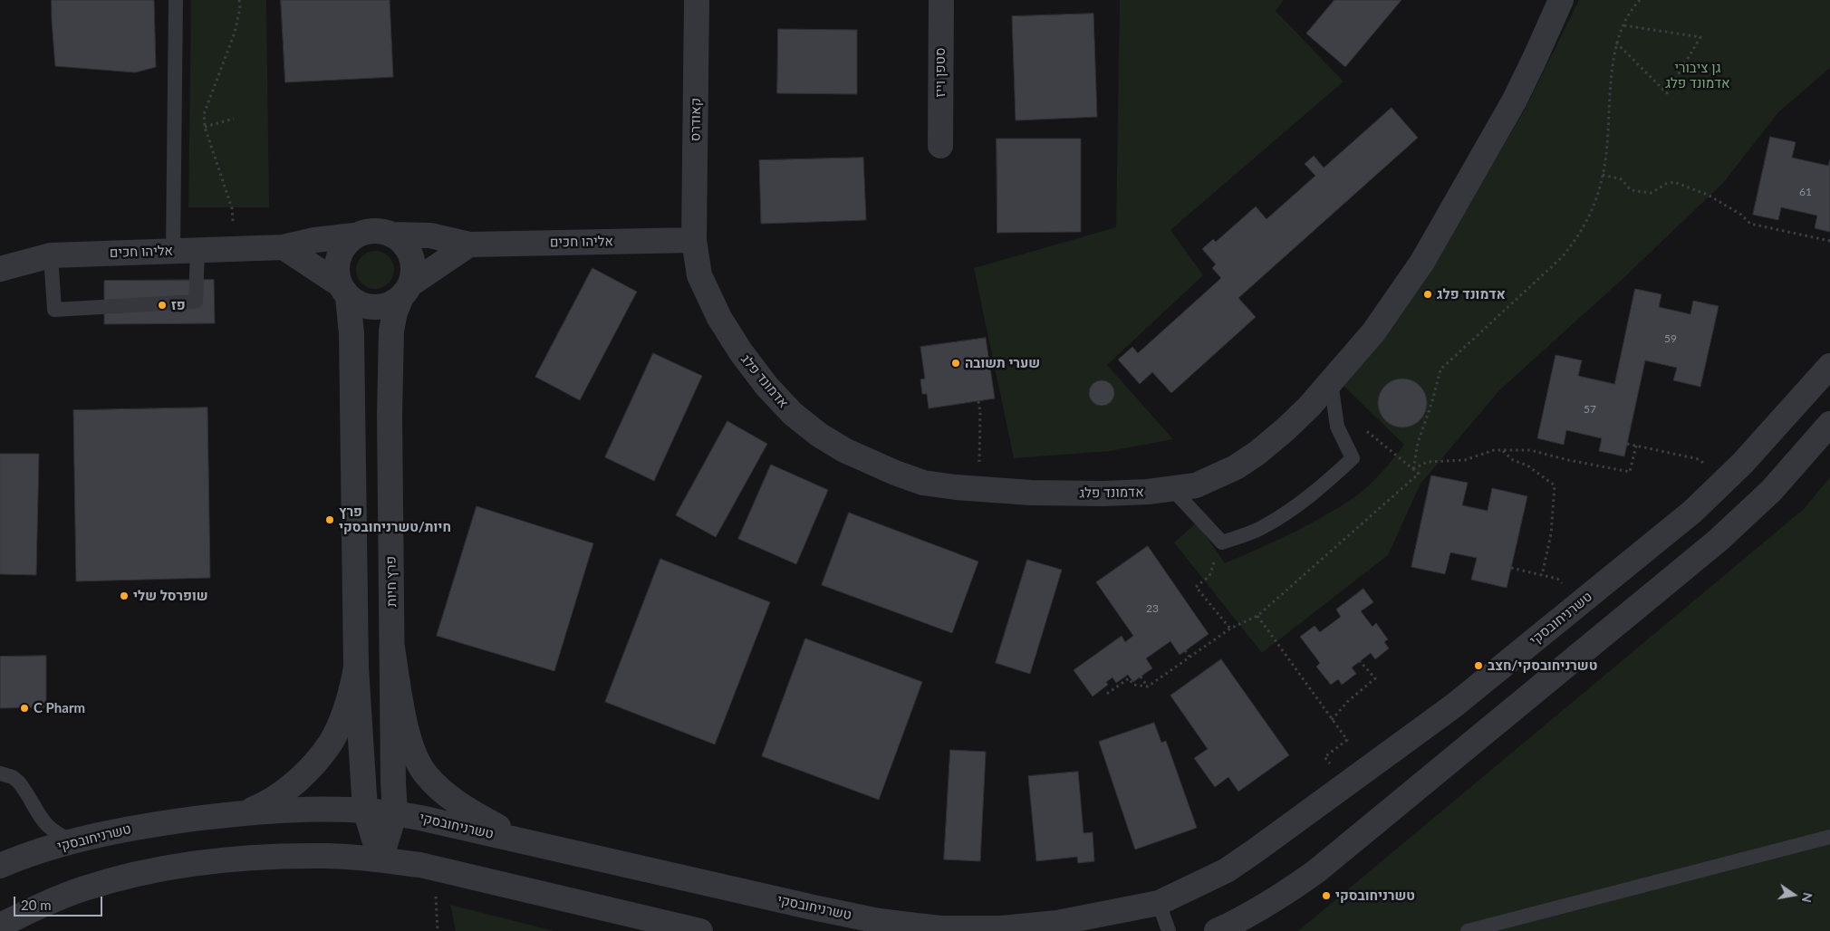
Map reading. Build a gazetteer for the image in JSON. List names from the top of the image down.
{
  "streets": {
    "street": [
      "סטפן וייז",
      "קאודרס",
      "אליהו חכים",
      "אדמונד פלג",
      "פרץ חיות",
      "טשרניחובסקי"
    ]
  },
  "crossings": [
    ["קאודרס", "אליהו חכים"],
    ["קאודרס", "אדמונד פלג"],
    ["אליהו חכים", "אדמונד פלג"],
    ["אליהו חכים", "פרץ חיות"],
    ["פרץ חיות", "טשרניחובסקי"]
  ],
  "parks": ["גן ציבורי אדמונד פלג"],
  "places": [
    "אדמונד פלג",
    "פז",
    "שערי תשובה",
    "פרץ חיות/טשרניחובסקי",
    "שופרסל שלי",
    "טשרניחובסקי/חצב",
    "C Pharm",
    "טשרניחובסקי"
  ],
  "house_numbers": [
    "61",
    "59",
    "57",
    "23"
  ],
  "scale_bar": "20 m",
  "north": "right"
}
